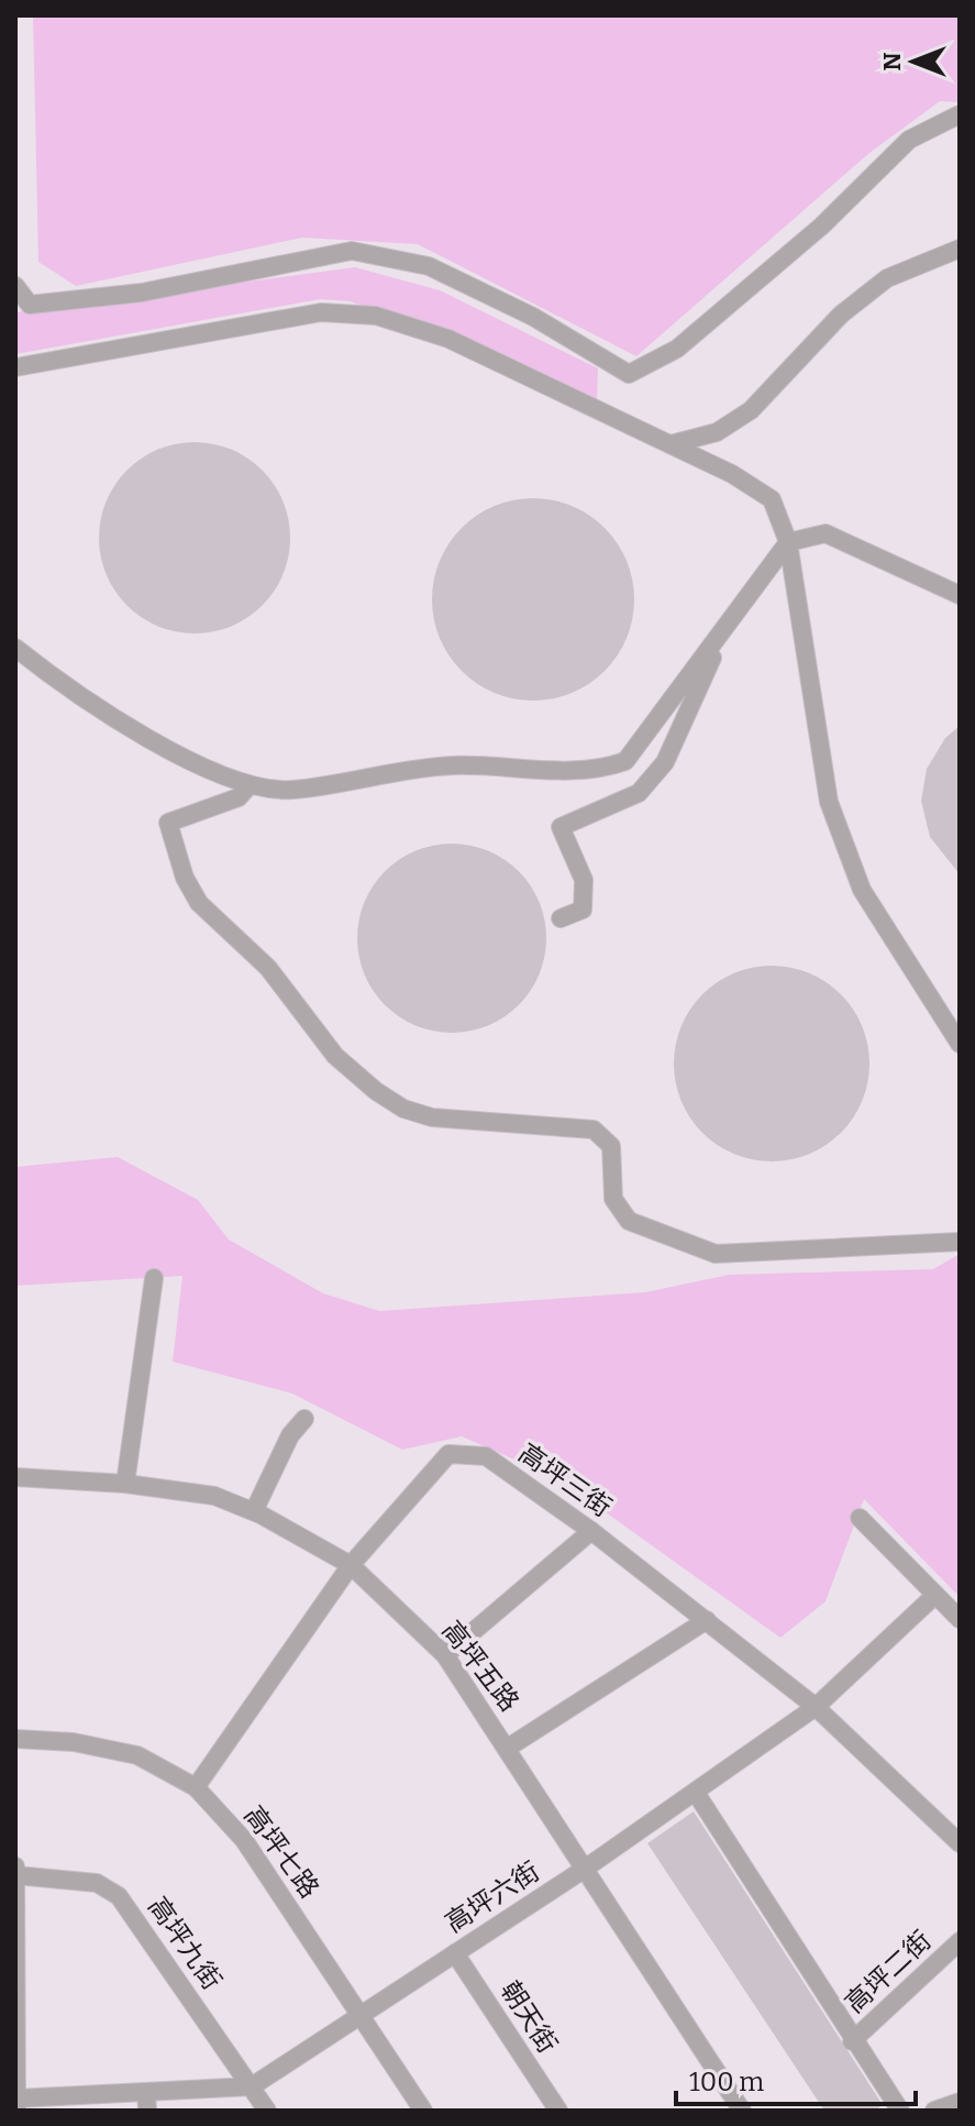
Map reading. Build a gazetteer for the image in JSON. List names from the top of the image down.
{
  "streets": {
    "street": [
      "高坪三街",
      "高坪五路",
      "高坪七路",
      "高坪六街",
      "高坪九街",
      "高坪二街",
      "朝天街"
    ]
  },
  "crossings": [
    ["高坪三街", "高坪五路"],
    ["高坪三街", "高坪七路"],
    ["高坪三街", "高坪六街"],
    ["高坪五路", "高坪六街"],
    ["高坪七路", "高坪六街"],
    ["高坪六街", "高坪九街"],
    ["高坪六街", "朝天街"]
  ],
  "scale_bar": "100 m",
  "north": "left"
}
